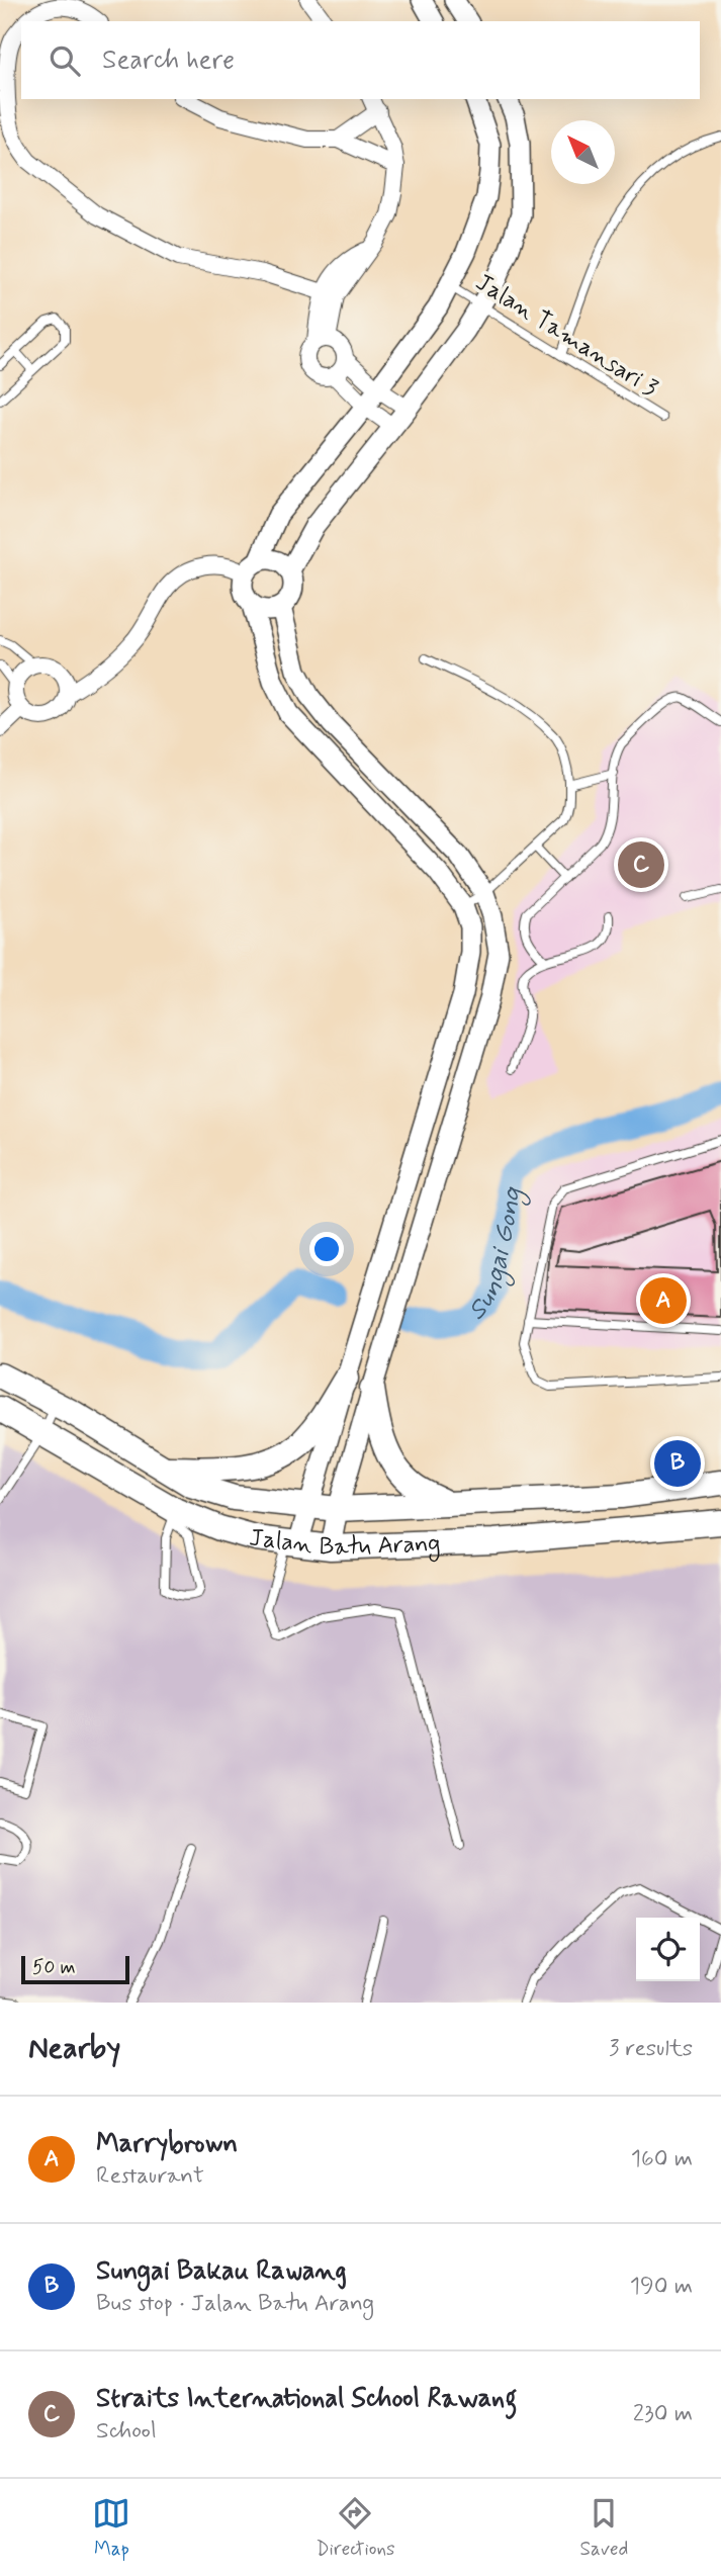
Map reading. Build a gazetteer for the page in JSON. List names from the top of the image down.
{
  "streets": {
    "main road": ["Jalan Batu Arang"],
    "lane": ["Jalan Tamansari 3"]
  },
  "water": ["Sungai Gong"],
  "scale_bar": "50 m",
  "north": "top left",
  "page": {
    "search": "Search here",
    "pins": ["C", "A", "B"],
    "scale": "50 m",
    "heading": ["Nearby", "3 results"],
    "list": [
      {
        "mark": "A",
        "name": "Marrybrown",
        "note": "Restaurant",
        "value": "160 m"
      },
      {
        "mark": "B",
        "name": "Sungai Bakau Rawang",
        "note": "Bus stop · Jalan Batu Arang",
        "value": "190 m"
      },
      {
        "mark": "C",
        "name": "Straits International School Rawang",
        "note": "School",
        "value": "230 m"
      }
    ],
    "nav": ["Map", "Directions", "Saved"]
  }
}
